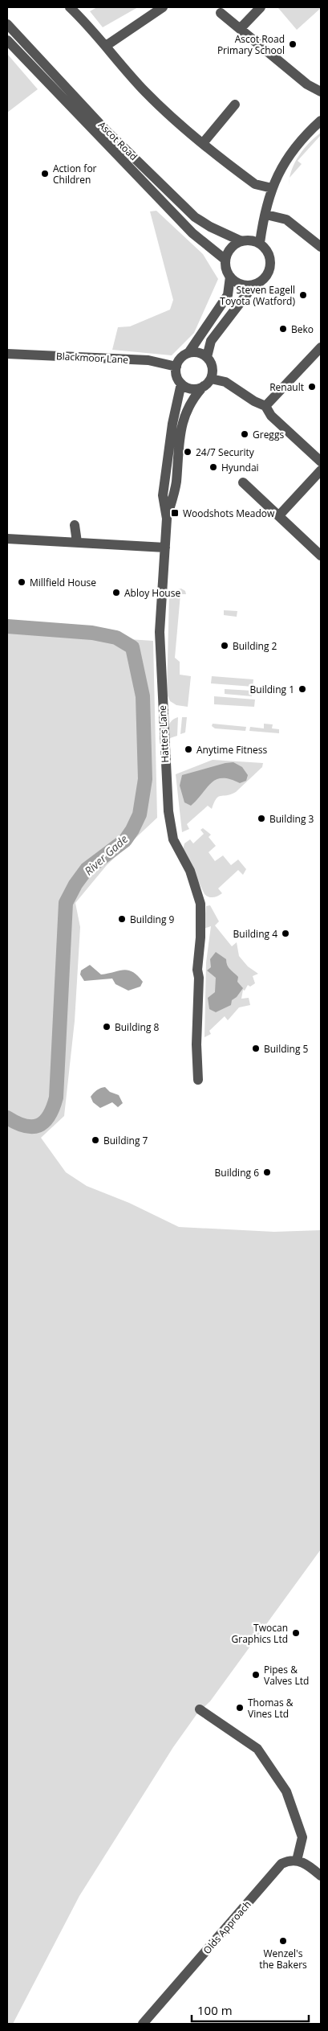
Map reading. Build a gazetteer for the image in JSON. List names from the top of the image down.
{
  "streets": {
    "street": [
      "Ascot Road",
      "Blackmoor Lane",
      "Hatters Lane",
      "Olds Approach"
    ]
  },
  "crossings": [
    ["Blackmoor Lane", "Hatters Lane"]
  ],
  "water": ["River Gade"],
  "places": {
    "other": [
      "Ascot Road Primary School",
      "Action for Children",
      "Steven Eagell Toyota (Watford)",
      "Beko",
      "Renault",
      "Greggs",
      "24/7 Security",
      "Hyundai",
      "Millfield House",
      "Abloy House",
      "Building 2",
      "Building 1",
      "Anytime Fitness",
      "Building 3",
      "Building 9",
      "Building 4",
      "Building 8",
      "Building 5",
      "Building 7",
      "Building 6",
      "Twocan Graphics Ltd",
      "Pipes & Valves Ltd",
      "Thomas & Vines Ltd",
      "Wenzel's the Bakers"
    ],
    "transit": ["Woodshots Meadow"]
  },
  "scale_bar": "100 m"
}
